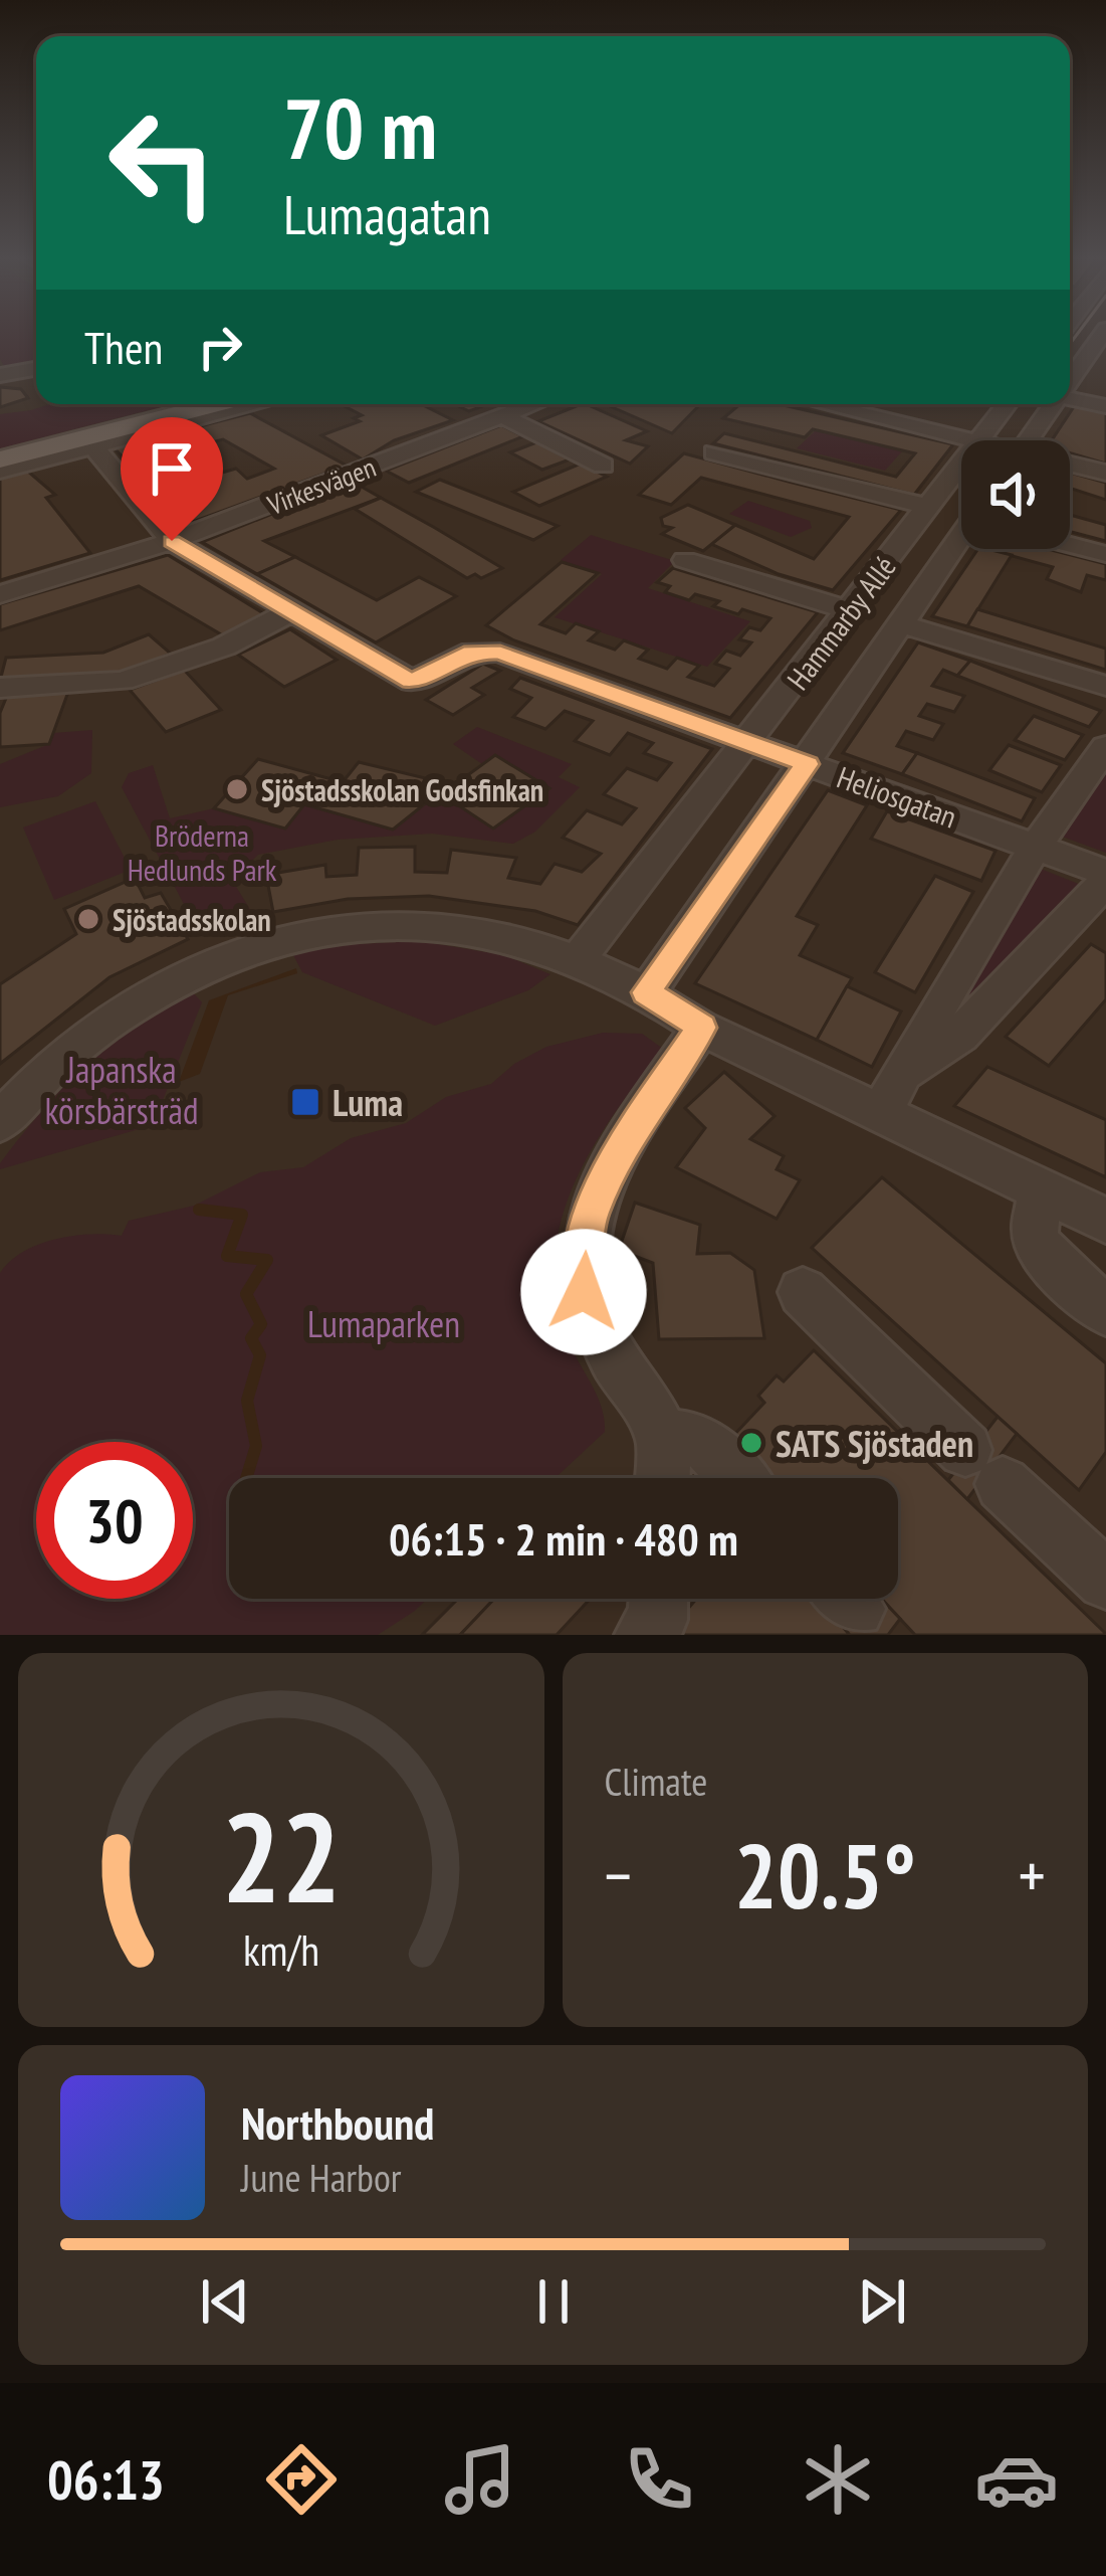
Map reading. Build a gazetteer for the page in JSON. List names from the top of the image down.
{
  "streets": {
    "street": ["Virkesvägen", "Hammarby Allé", "Heliosgatan"]
  },
  "crossings": [
    ["Virkesvägen", "Heliosgatan"],
    ["Hammarby Allé", "Heliosgatan"]
  ],
  "parks": ["Bröderna Hedlunds Park", "Japanska körsbärsträd", "Lumaparken"],
  "places": {
    "other": ["Sjöstadsskolan Godsfinkan", "Sjöstadsskolan", "SATS Sjöstaden"],
    "transit": ["Luma"]
  },
  "page": {
    "turn": ["70 m", "Lumagatan"],
    "then": "Then",
    "limit": "30",
    "trip": "06:15 · 2 min · 480 m",
    "tile": "Climate",
    "heat": ["−", "20.5°", "+"],
    "song": ["Northbound", "June Harbor"],
    "tabs": "06:13",
    "gauge": ["22", "km/h"]
  }
}
